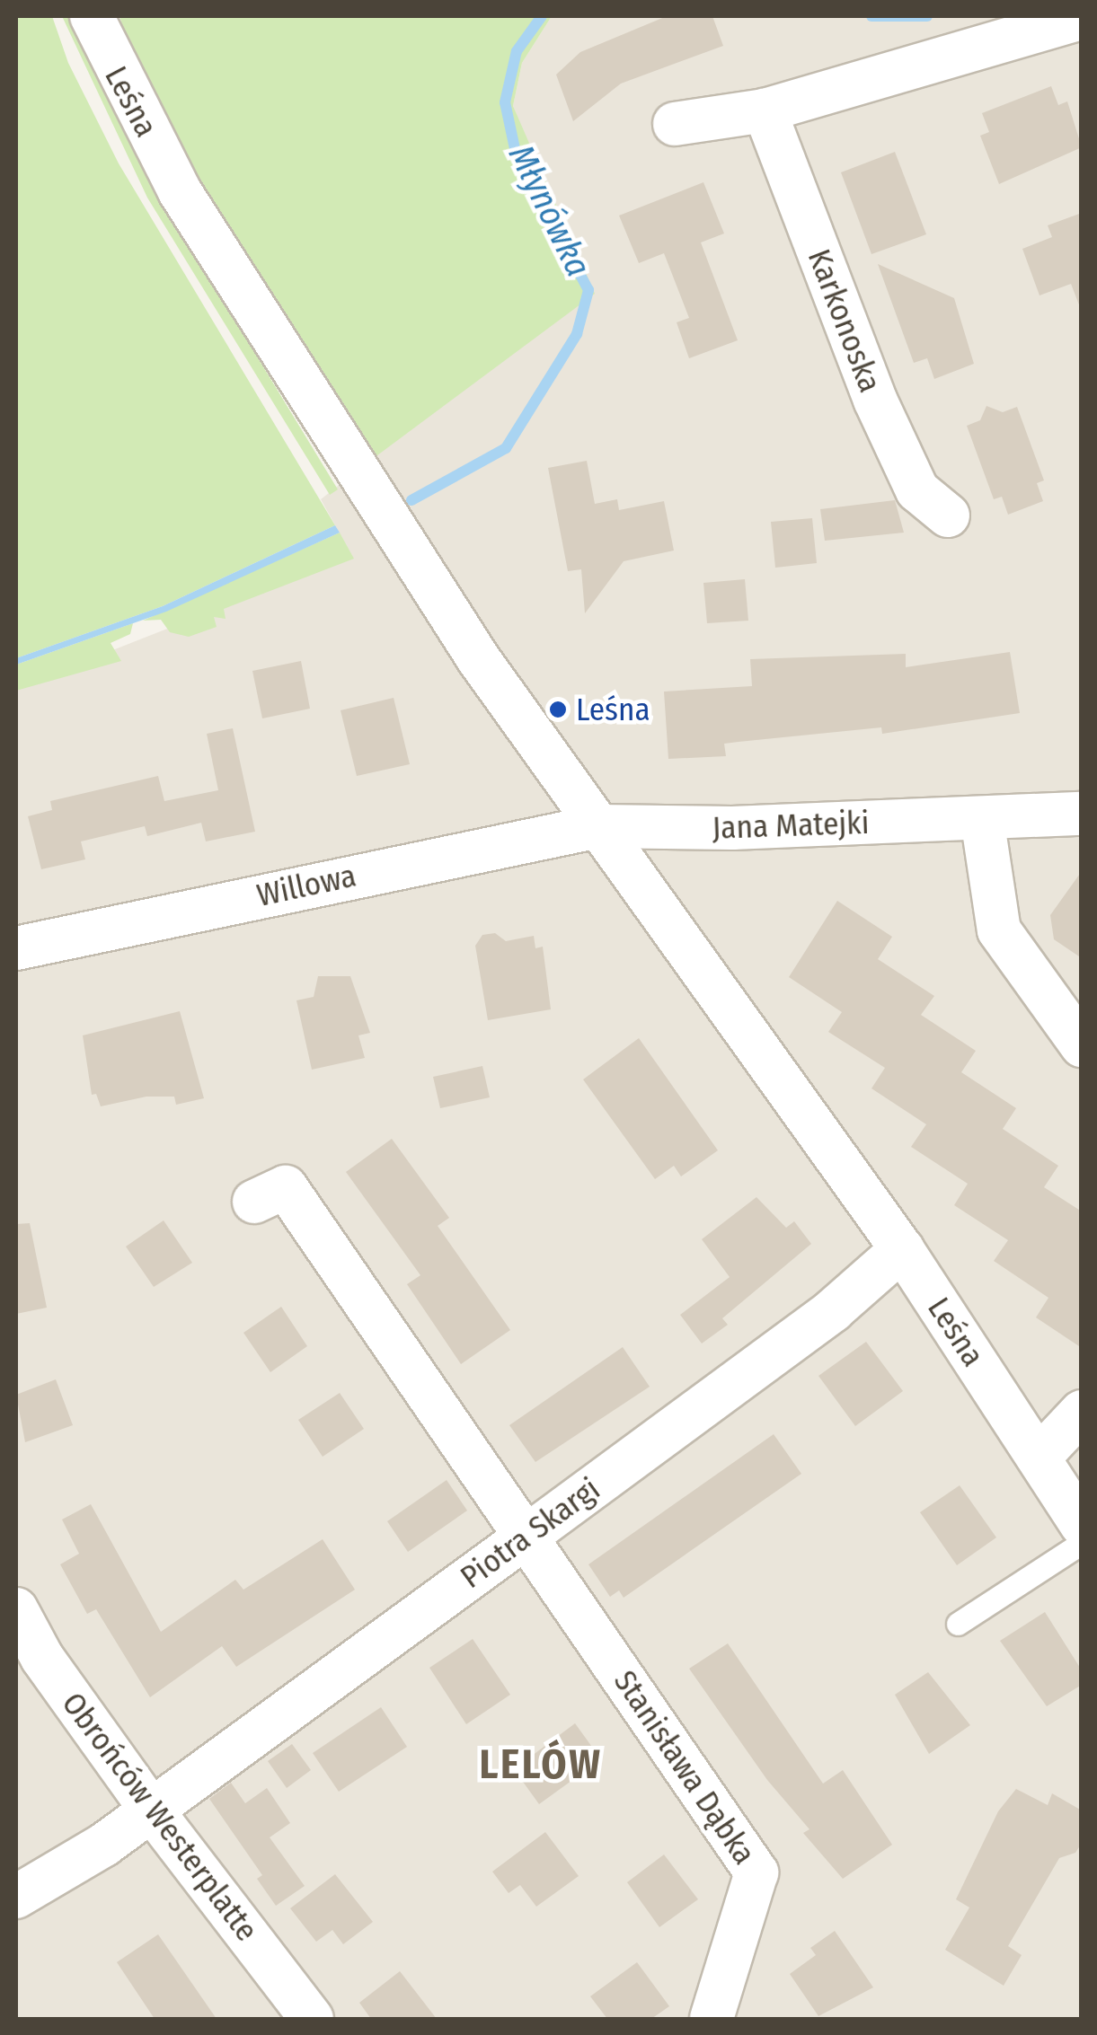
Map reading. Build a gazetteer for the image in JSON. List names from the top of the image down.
{
  "streets": {
    "street": [
      "Leśna",
      "Karkonoska",
      "Jana Matejki",
      "Willowa",
      "Piotra Skargi",
      "Stanisława Dąbka",
      "Obrońców Westerplatte"
    ]
  },
  "crossings": [
    ["Leśna", "Jana Matejki"],
    ["Leśna", "Willowa"],
    ["Leśna", "Piotra Skargi"],
    ["Jana Matejki", "Willowa"],
    ["Piotra Skargi", "Stanisława Dąbka"],
    ["Piotra Skargi", "Obrońców Westerplatte"]
  ],
  "districts": ["LELÓW"],
  "water": ["Młynówka"],
  "places": ["Leśna"]
}
